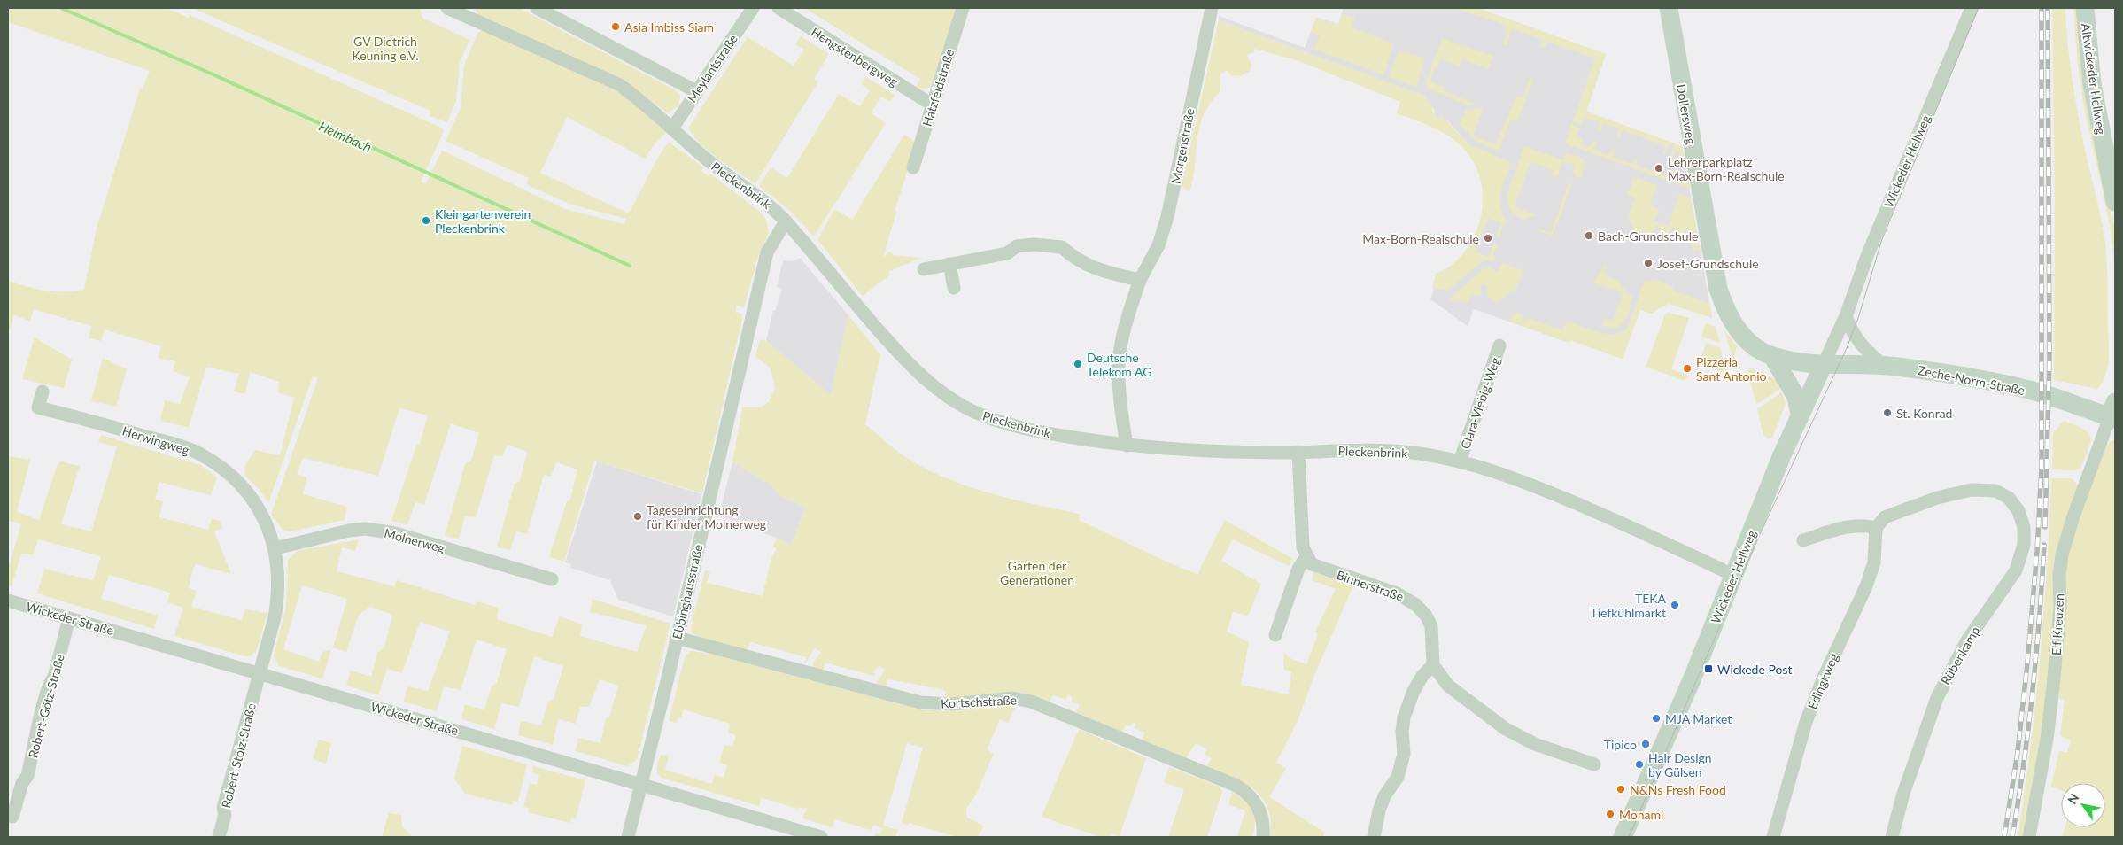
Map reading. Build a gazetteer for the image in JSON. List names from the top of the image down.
{
  "streets": {
    "main road": [
      "Altwickeder Hellweg",
      "Dollersweg",
      "Wickeder Hellweg",
      "Zeche-Norm-Straße"
    ],
    "street": [
      "Hengstenbergweg",
      "Meylantstraße",
      "Hatzfeldstraße",
      "Morgenstraße",
      "Pleckenbrink",
      "Clara-Viebig-Weg",
      "Herwingweg",
      "Molnerweg",
      "Binnerstraße",
      "Ebbinghausstraße",
      "Wickeder Straße",
      "Elf Kreuzen",
      "Rübenkamp",
      "Edingkweg",
      "Kortschstraße",
      "Robert-Götz-Straße",
      "Robert-Stolz-Straße"
    ]
  },
  "crossings": [
    ["Hengstenbergweg", "Hatzfeldstraße"],
    ["Meylantstraße", "Pleckenbrink"],
    ["Dollersweg", "Wickeder Hellweg"],
    ["Dollersweg", "Zeche-Norm-Straße"],
    ["Morgenstraße", "Pleckenbrink"],
    ["Wickeder Hellweg", "Pleckenbrink"],
    ["Wickeder Hellweg", "Zeche-Norm-Straße"],
    ["Pleckenbrink", "Clara-Viebig-Weg"],
    ["Pleckenbrink", "Ebbinghausstraße"],
    ["Zeche-Norm-Straße", "Elf Kreuzen"],
    ["Herwingweg", "Molnerweg"],
    ["Herwingweg", "Wickeder Straße"],
    ["Herwingweg", "Robert-Stolz-Straße"],
    ["Ebbinghausstraße", "Wickeder Straße"],
    ["Ebbinghausstraße", "Kortschstraße"],
    ["Wickeder Straße", "Robert-Götz-Straße"],
    ["Wickeder Straße", "Robert-Stolz-Straße"],
    ["Rübenkamp", "Edingkweg"]
  ],
  "water": ["Heimbach"],
  "parks": ["GV Dietrich Keuning e.V.", "Garten der Generationen"],
  "places": {
    "other": [
      "Asia Imbiss Siam",
      "Lehrerparkplatz Max-Born-Realschule",
      "Kleingartenverein Pleckenbrink",
      "Bach-Grundschule",
      "Max-Born-Realschule",
      "Josef-Grundschule",
      "Deutsche Telekom AG",
      "Pizzeria Sant Antonio",
      "St. Konrad",
      "Tageseinrichtung für Kinder Molnerweg",
      "TEKA Tiefkühlmarkt",
      "MJA Market",
      "Tipico",
      "Hair Design by Gülsen",
      "N&Ns Fresh Food",
      "Monami"
    ],
    "transit": ["Wickede Post"]
  },
  "north": "top left"
}
